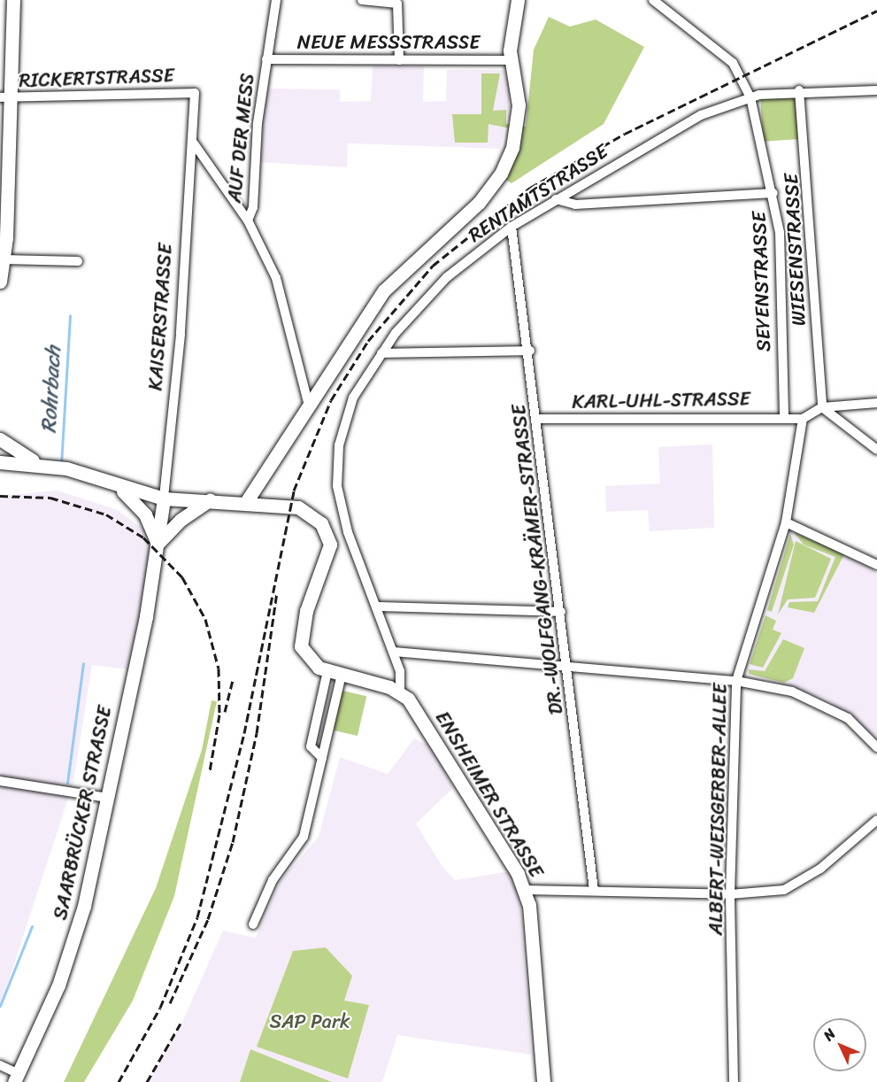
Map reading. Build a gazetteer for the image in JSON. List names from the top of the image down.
{
  "streets": {
    "main road": ["KAISERSTRASSE", "ENSHEIMER STRASSE", "SAARBRÜCKER STRASSE"],
    "street": [
      "NEUE MESSSTRASSE",
      "RICKERTSTRASSE",
      "AUF DER MESS",
      "RENTAMTSTRASSE",
      "WIESENSTRASSE",
      "SEYENSTRASSE",
      "KARL-UHL-STRASSE",
      "DR.-WOLFGANG-KRÄMER-STRASSE",
      "ALBERT-WEISGERBER-ALLEE"
    ]
  },
  "crossings": [
    ["NEUE MESSSTRASSE", "AUF DER MESS"],
    ["RICKERTSTRASSE", "KAISERSTRASSE"],
    ["RENTAMTSTRASSE", "WIESENSTRASSE"],
    ["RENTAMTSTRASSE", "SEYENSTRASSE"],
    ["RENTAMTSTRASSE", "DR.-WOLFGANG-KRÄMER-STRASSE"],
    ["RENTAMTSTRASSE", "ENSHEIMER STRASSE"],
    ["SEYENSTRASSE", "KARL-UHL-STRASSE"],
    ["KAISERSTRASSE", "SAARBRÜCKER STRASSE"],
    ["KARL-UHL-STRASSE", "DR.-WOLFGANG-KRÄMER-STRASSE"]
  ],
  "water": ["Rohrbach"],
  "parks": ["SAP Park"],
  "north": "top left"
}
